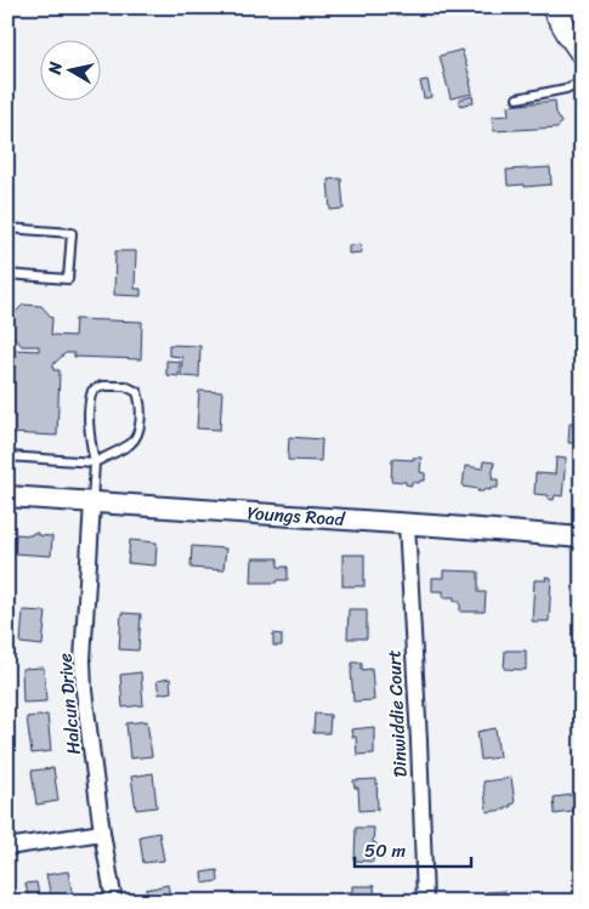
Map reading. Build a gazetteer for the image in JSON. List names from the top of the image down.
{
  "streets": {
    "street": ["Youngs Road", "Halcun Drive", "Dinwiddie Court"]
  },
  "crossings": [
    ["Youngs Road", "Halcun Drive"],
    ["Youngs Road", "Dinwiddie Court"]
  ],
  "scale_bar": "50 m",
  "north": "left"
}
